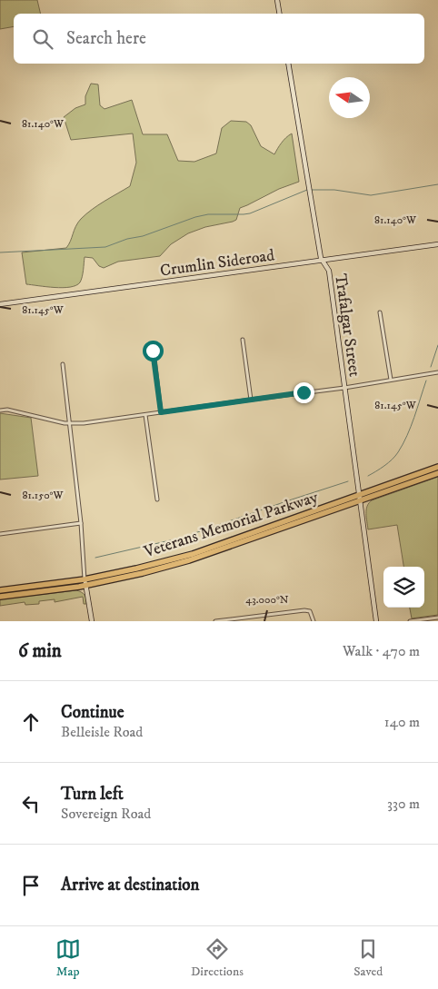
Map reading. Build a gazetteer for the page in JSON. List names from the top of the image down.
{
  "streets": {
    "highway": ["Veterans Memorial Parkway"],
    "main road": ["Crumlin Sideroad", "Trafalgar Street"]
  },
  "crossings": [
    ["Crumlin Sideroad", "Trafalgar Street"],
    ["Trafalgar Street", "Veterans Memorial Parkway"]
  ],
  "north": "left",
  "page": {
    "search": "Search here",
    "heading": ["6 min", "Walk · 470 m"],
    "list": [
      ["Continue", "Belleisle Road", "140 m"],
      ["Turn left", "Sovereign Road", "330 m"],
      "Arrive at destination"
    ],
    "nav": ["Map", "Directions", "Saved"]
  },
  "coordinates": [
    "81.140°W",
    "81.145°W",
    "81.150°W",
    "43.000°N"
  ]
}
